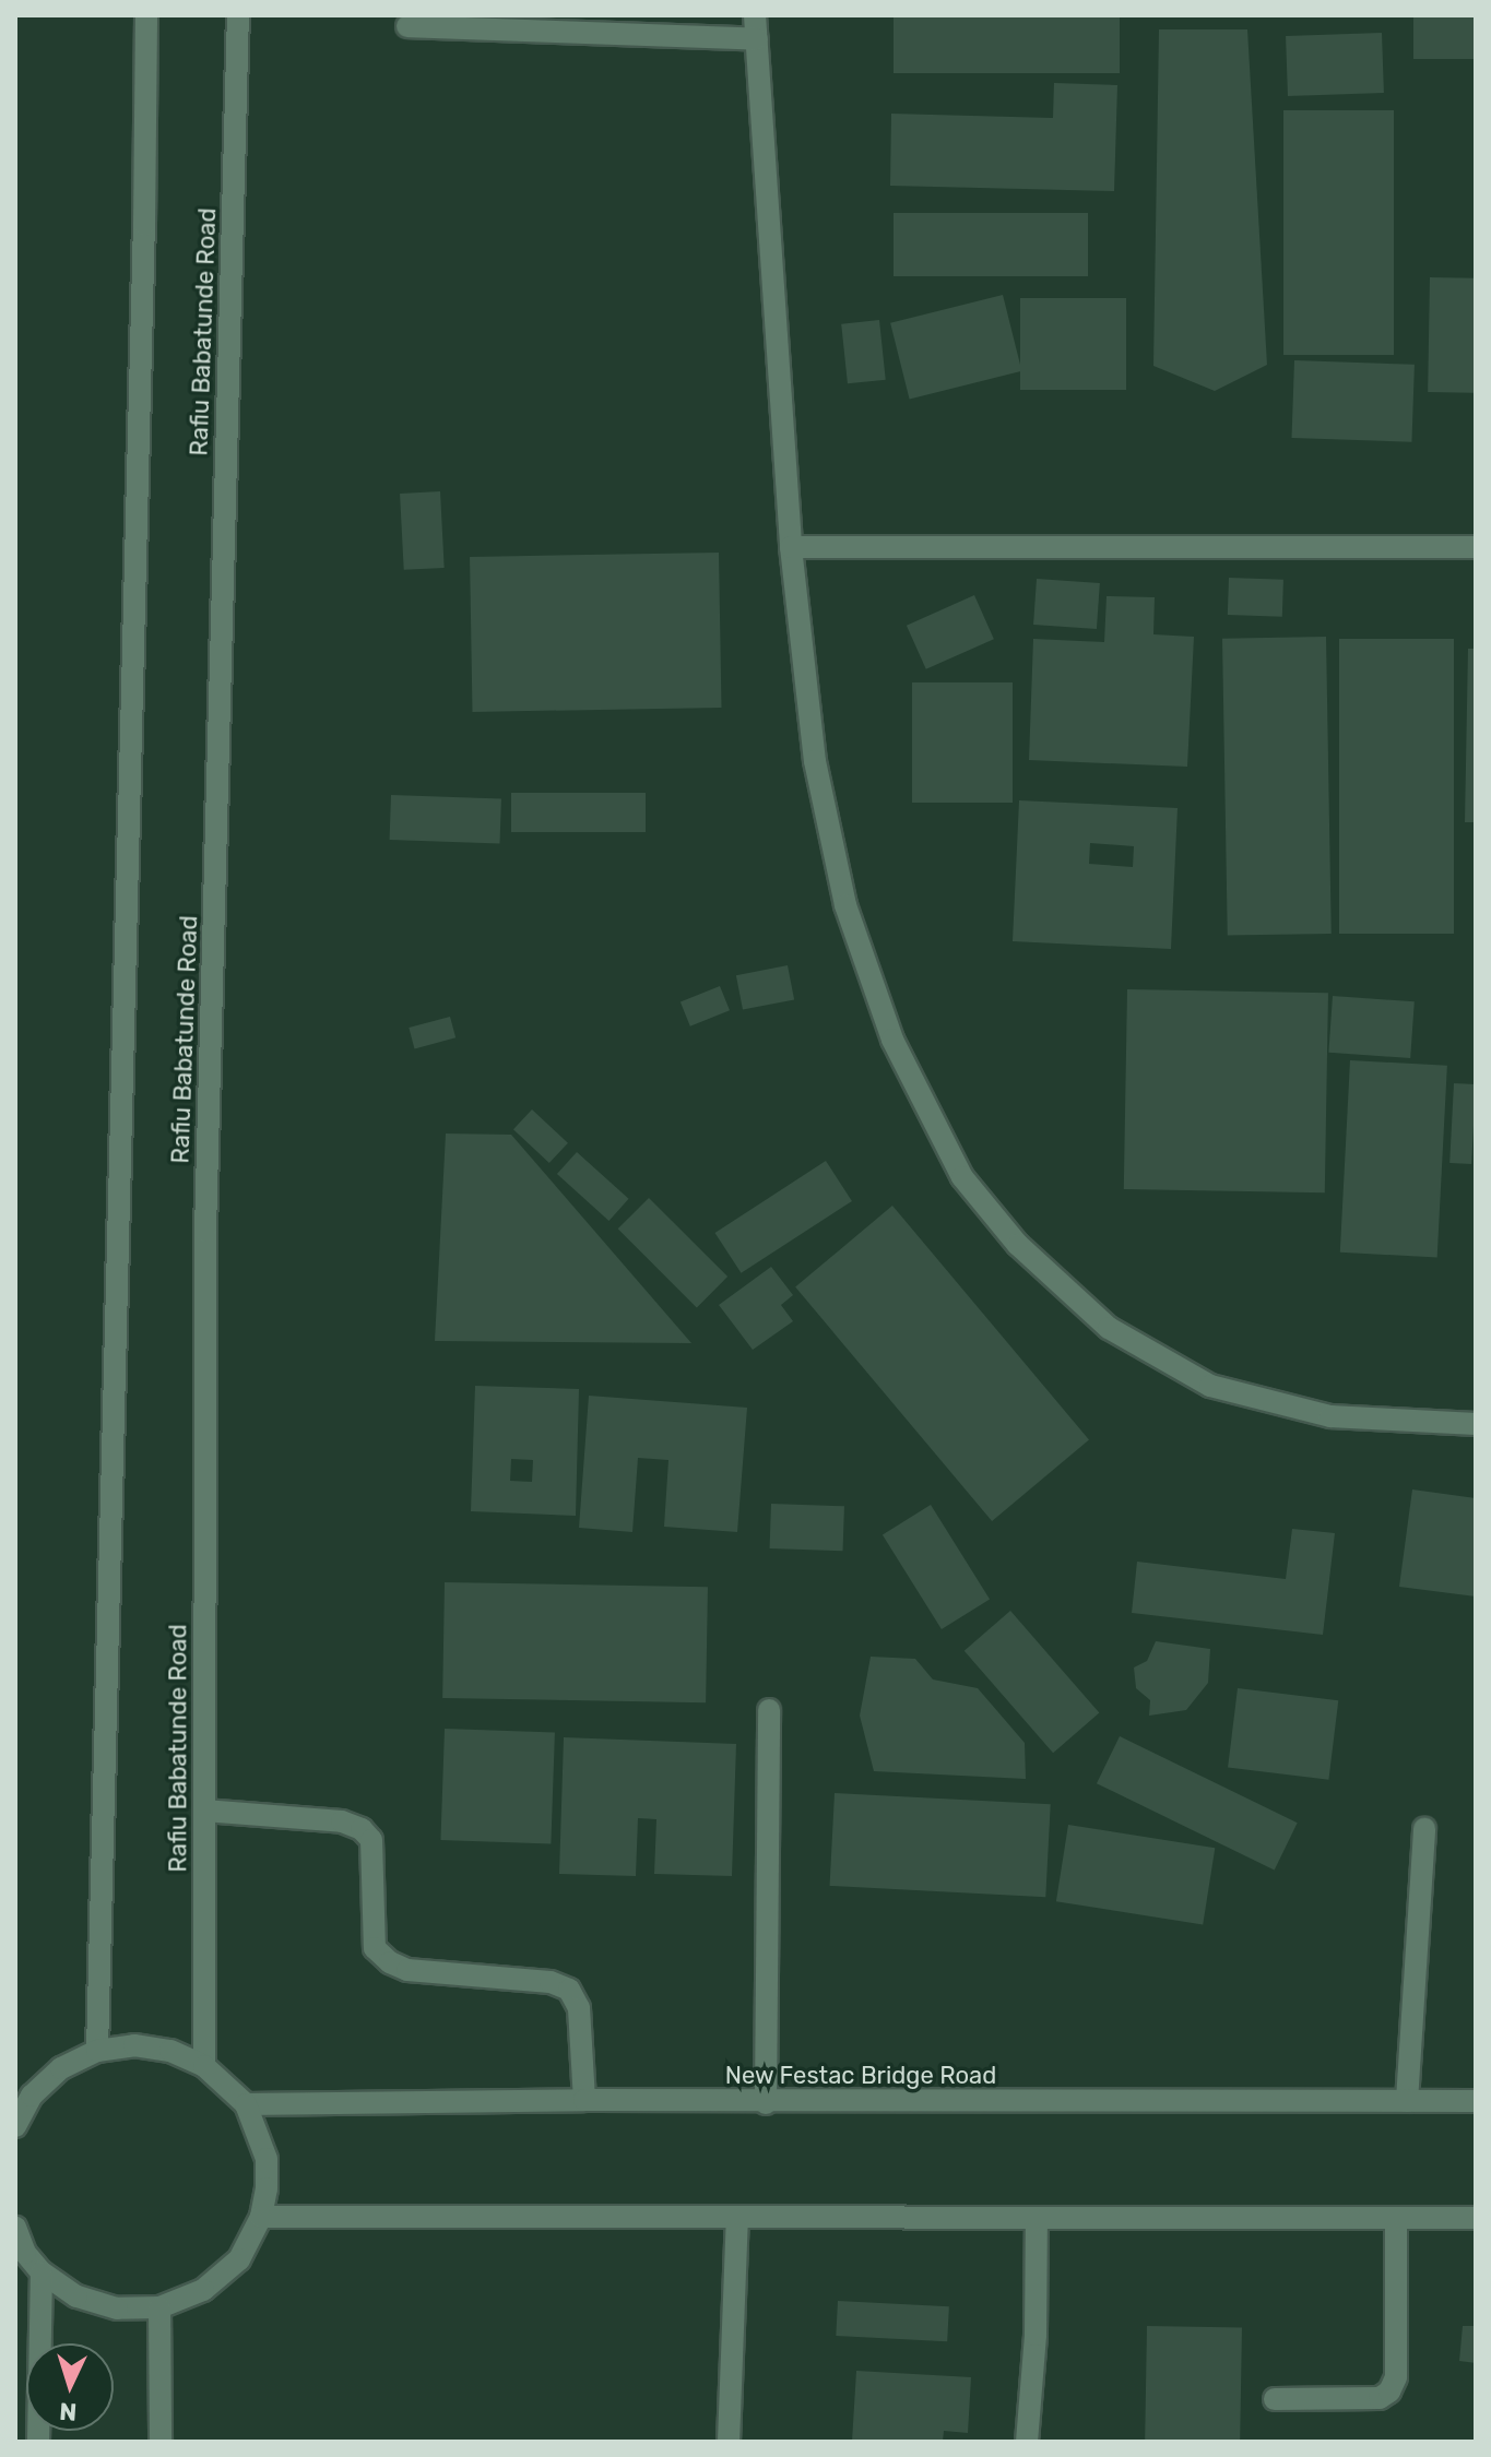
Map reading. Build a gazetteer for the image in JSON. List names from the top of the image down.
{
  "streets": {
    "street": ["Rafiu Babatunde Road", "New Festac Bridge Road"]
  },
  "north": "bottom"
}
